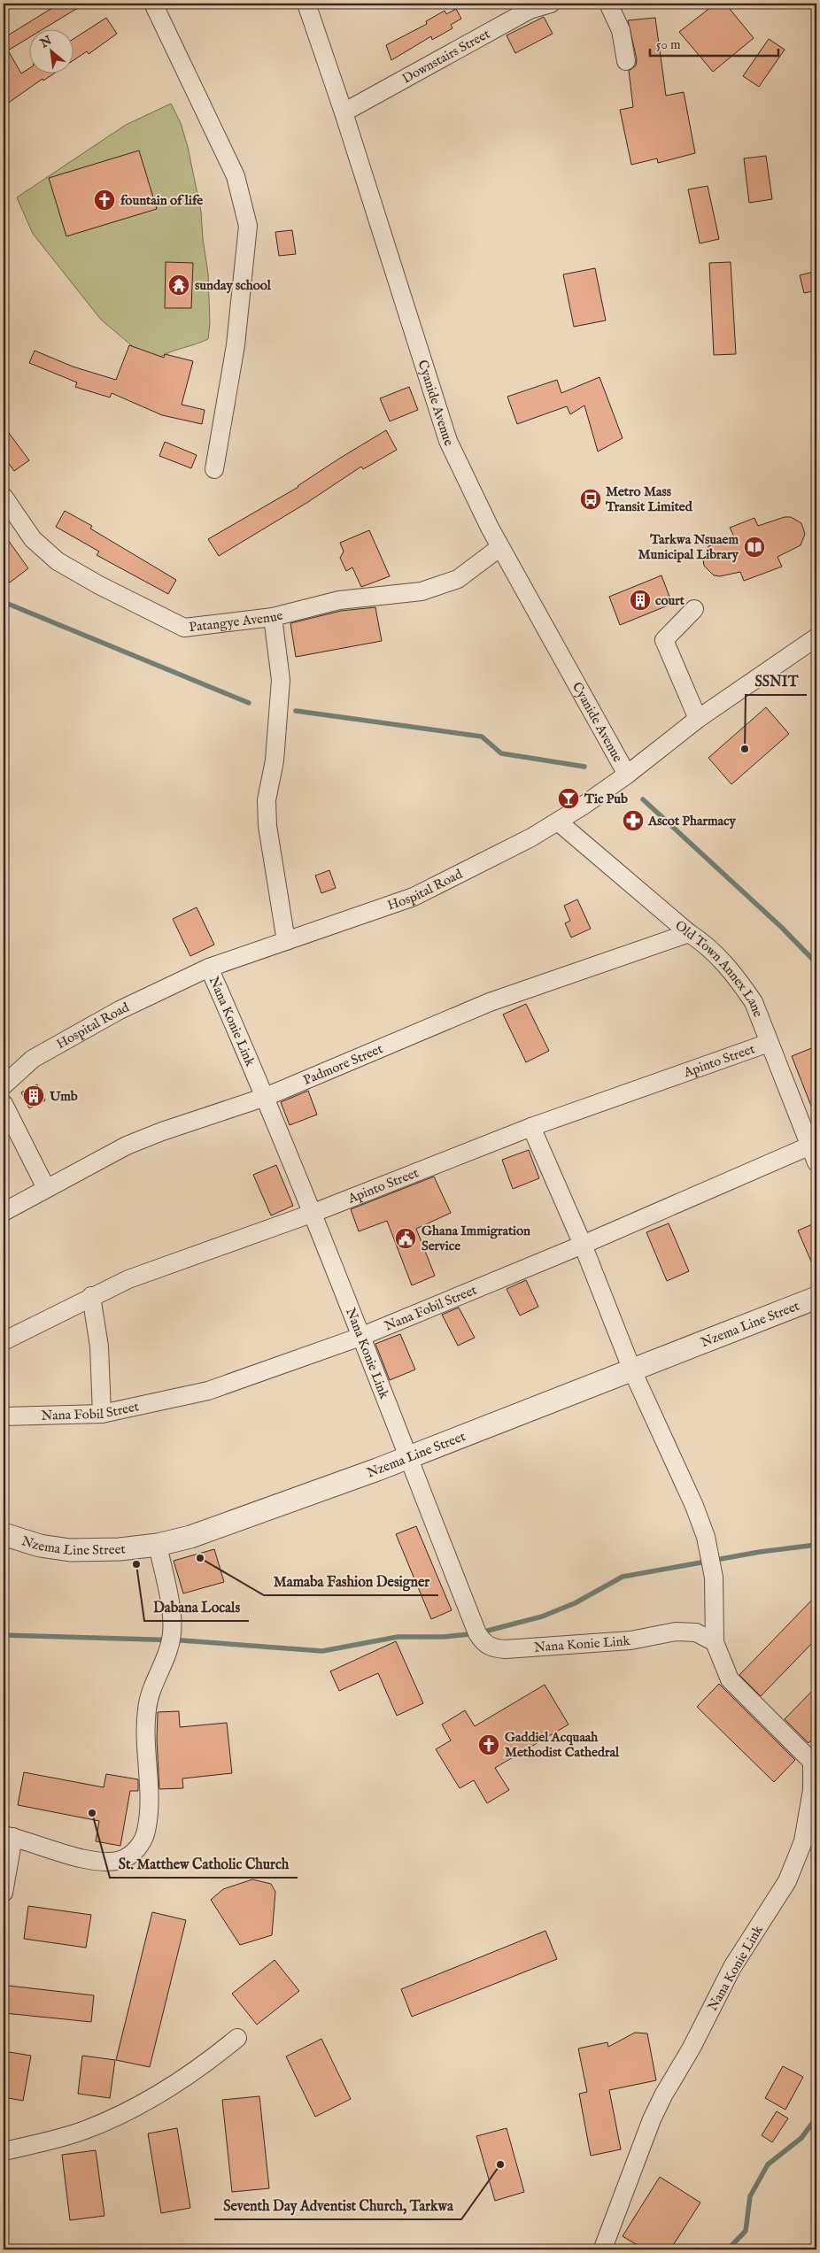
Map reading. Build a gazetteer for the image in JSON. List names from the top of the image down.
{
  "streets": {
    "street": [
      "Downstairs Street",
      "Cyanide Avenue",
      "Patangye Avenue",
      "Hospital Road",
      "Old Town Annex Lane",
      "Nana Konie Link",
      "Apinto Street",
      "Padmore Street",
      "Nana Fobil Street",
      "Nzema Line Street"
    ]
  },
  "crossings": [
    ["Downstairs Street", "Cyanide Avenue"],
    ["Cyanide Avenue", "Patangye Avenue"],
    ["Cyanide Avenue", "Hospital Road"],
    ["Hospital Road", "Old Town Annex Lane"],
    ["Hospital Road", "Nana Konie Link"],
    ["Old Town Annex Lane", "Apinto Street"],
    ["Old Town Annex Lane", "Padmore Street"],
    ["Old Town Annex Lane", "Nana Fobil Street"],
    ["Nana Konie Link", "Apinto Street"],
    ["Nana Konie Link", "Padmore Street"],
    ["Nana Konie Link", "Nana Fobil Street"],
    ["Nana Konie Link", "Nzema Line Street"]
  ],
  "places": {
    "church": ["fountain of life", "Gaddiel Acquaah Methodist Cathedral"],
    "temple": ["sunday school"],
    "bus stop": ["Metro Mass Transit Limited"],
    "library": ["Tarkwa Nsuaem Municipal Library"],
    "building": ["court", "Umb"],
    "other": [
      "SSNIT",
      "Mamaba Fashion Designer",
      "Dabana Locals",
      "St. Matthew Catholic Church",
      "Seventh Day Adventist Church, Tarkwa"
    ],
    "bar": ["Tic Pub"],
    "pharmacy": ["Ascot Pharmacy"],
    "public building": ["Ghana Immigration Service"]
  },
  "scale_bar": "50 m",
  "north": "top left"
}
